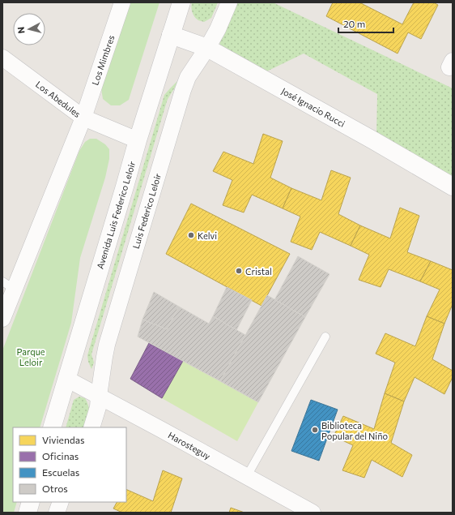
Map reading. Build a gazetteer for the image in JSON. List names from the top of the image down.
{
  "streets": {
    "main road": ["José Ignacio Rucci", "Avenida Luis Federico Leloir"],
    "street": [
      "Los Mimbres",
      "Los Abedules",
      "Luis Federico Leloir",
      "Harosteguy"
    ]
  },
  "crossings": [
    ["Los Mimbres", "Los Abedules"],
    ["Los Abedules", "Avenida Luis Federico Leloir"],
    ["José Ignacio Rucci", "Luis Federico Leloir"],
    ["José Ignacio Rucci", "Avenida Luis Federico Leloir"],
    ["Luis Federico Leloir", "Harosteguy"],
    ["Avenida Luis Federico Leloir", "Harosteguy"]
  ],
  "parks": ["Parque Leloir"],
  "places": ["Kelvi", "Cristal", "Biblioteca Popular del Niño"],
  "legend": [
    "Viviendas",
    "Oficinas",
    "Escuelas",
    "Otros"
  ],
  "scale_bar": "20 m",
  "north": "left"
}
